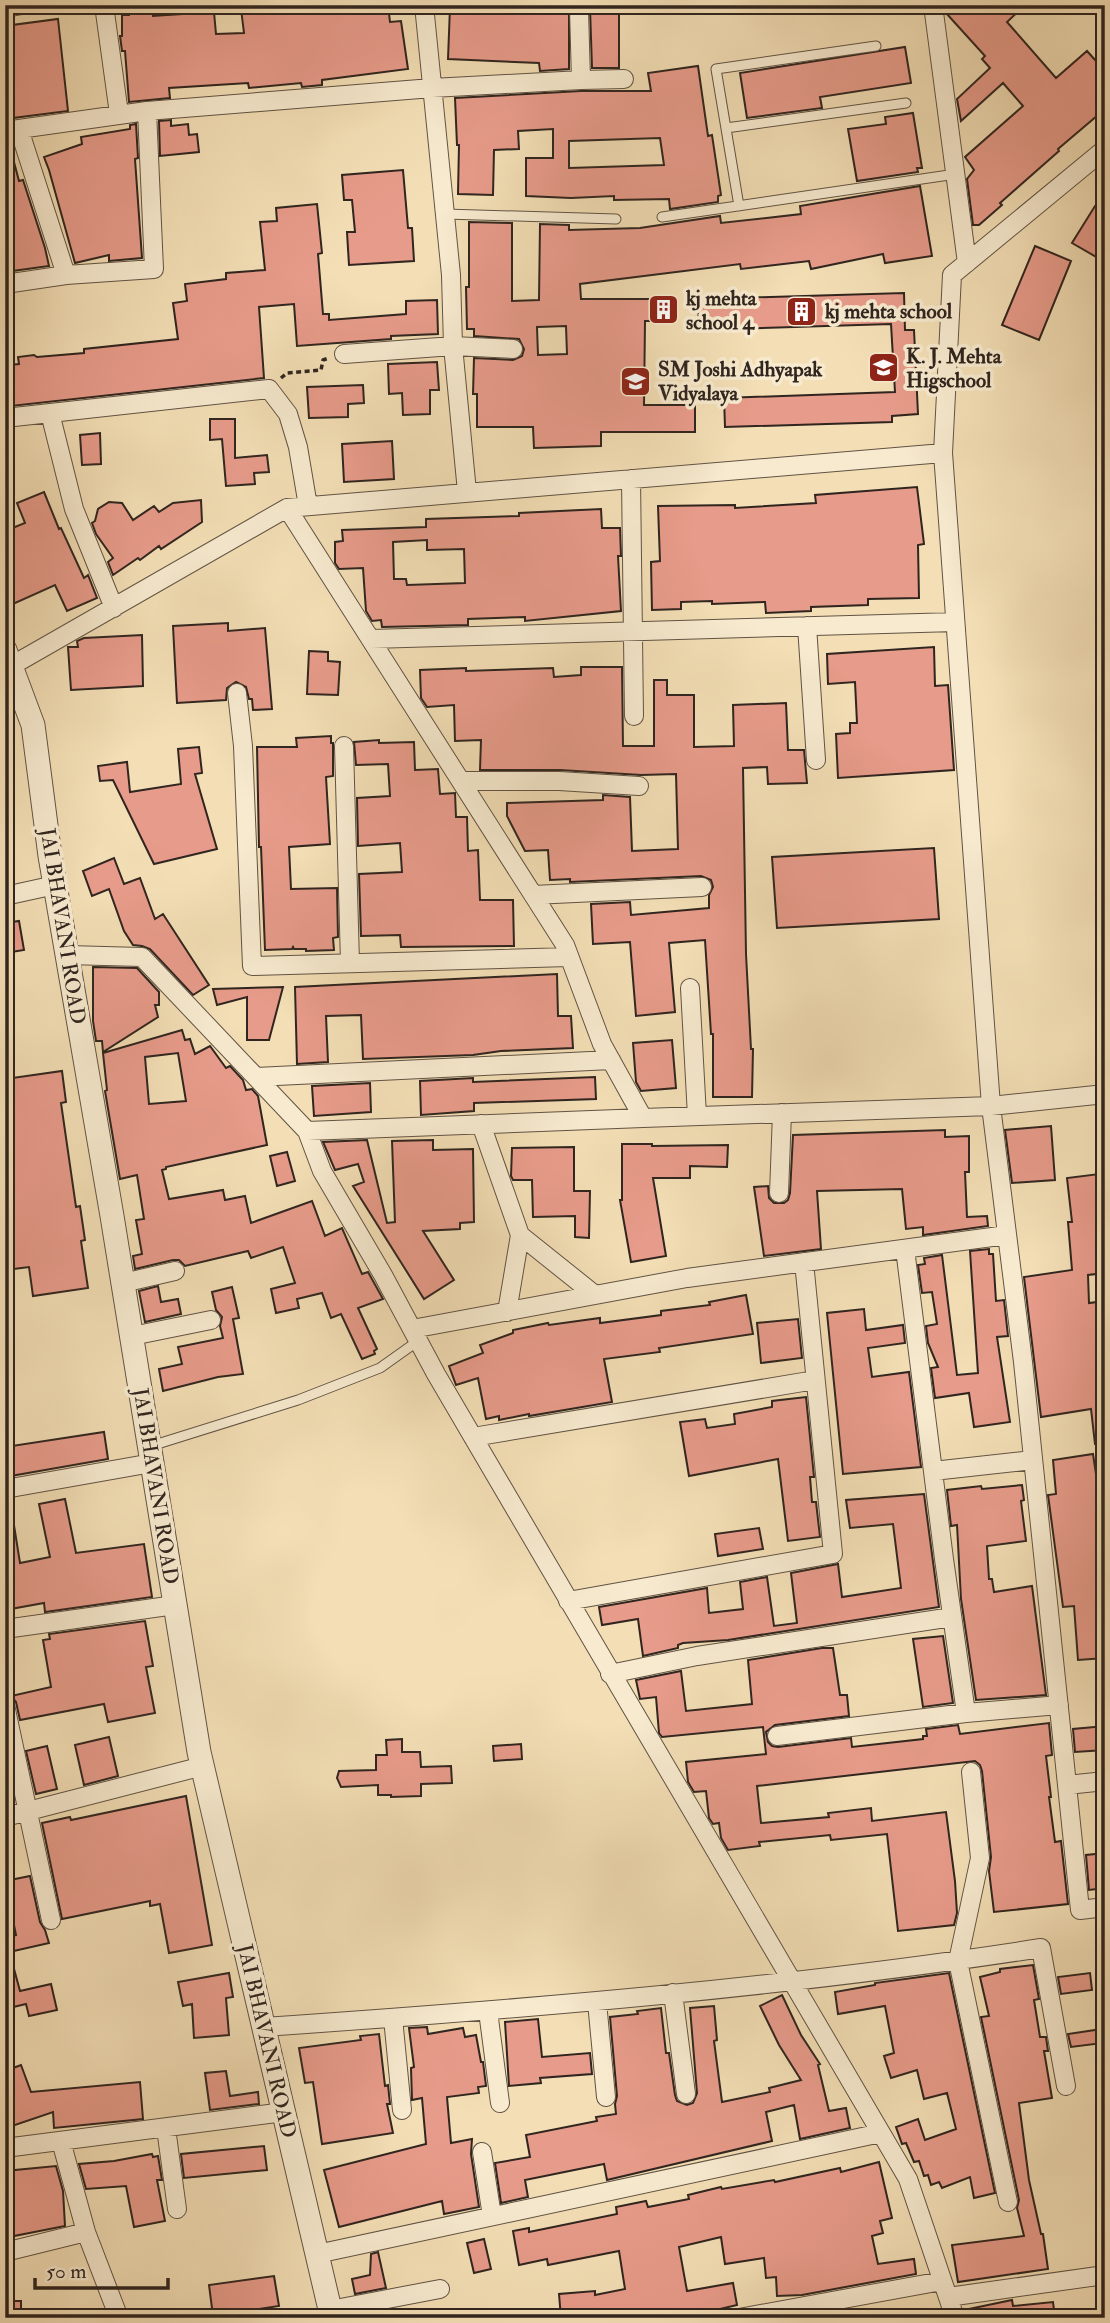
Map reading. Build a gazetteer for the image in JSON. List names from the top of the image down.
{
  "streets": {
    "street": ["JAI BHAVANI ROAD"]
  },
  "places": {
    "building": ["kj mehta school 4", "kj mehta school"],
    "school or university": ["K. J. Mehta Higschool", "SM Joshi Adhyapak Vidyalaya"]
  },
  "scale_bar": "50 m"
}
